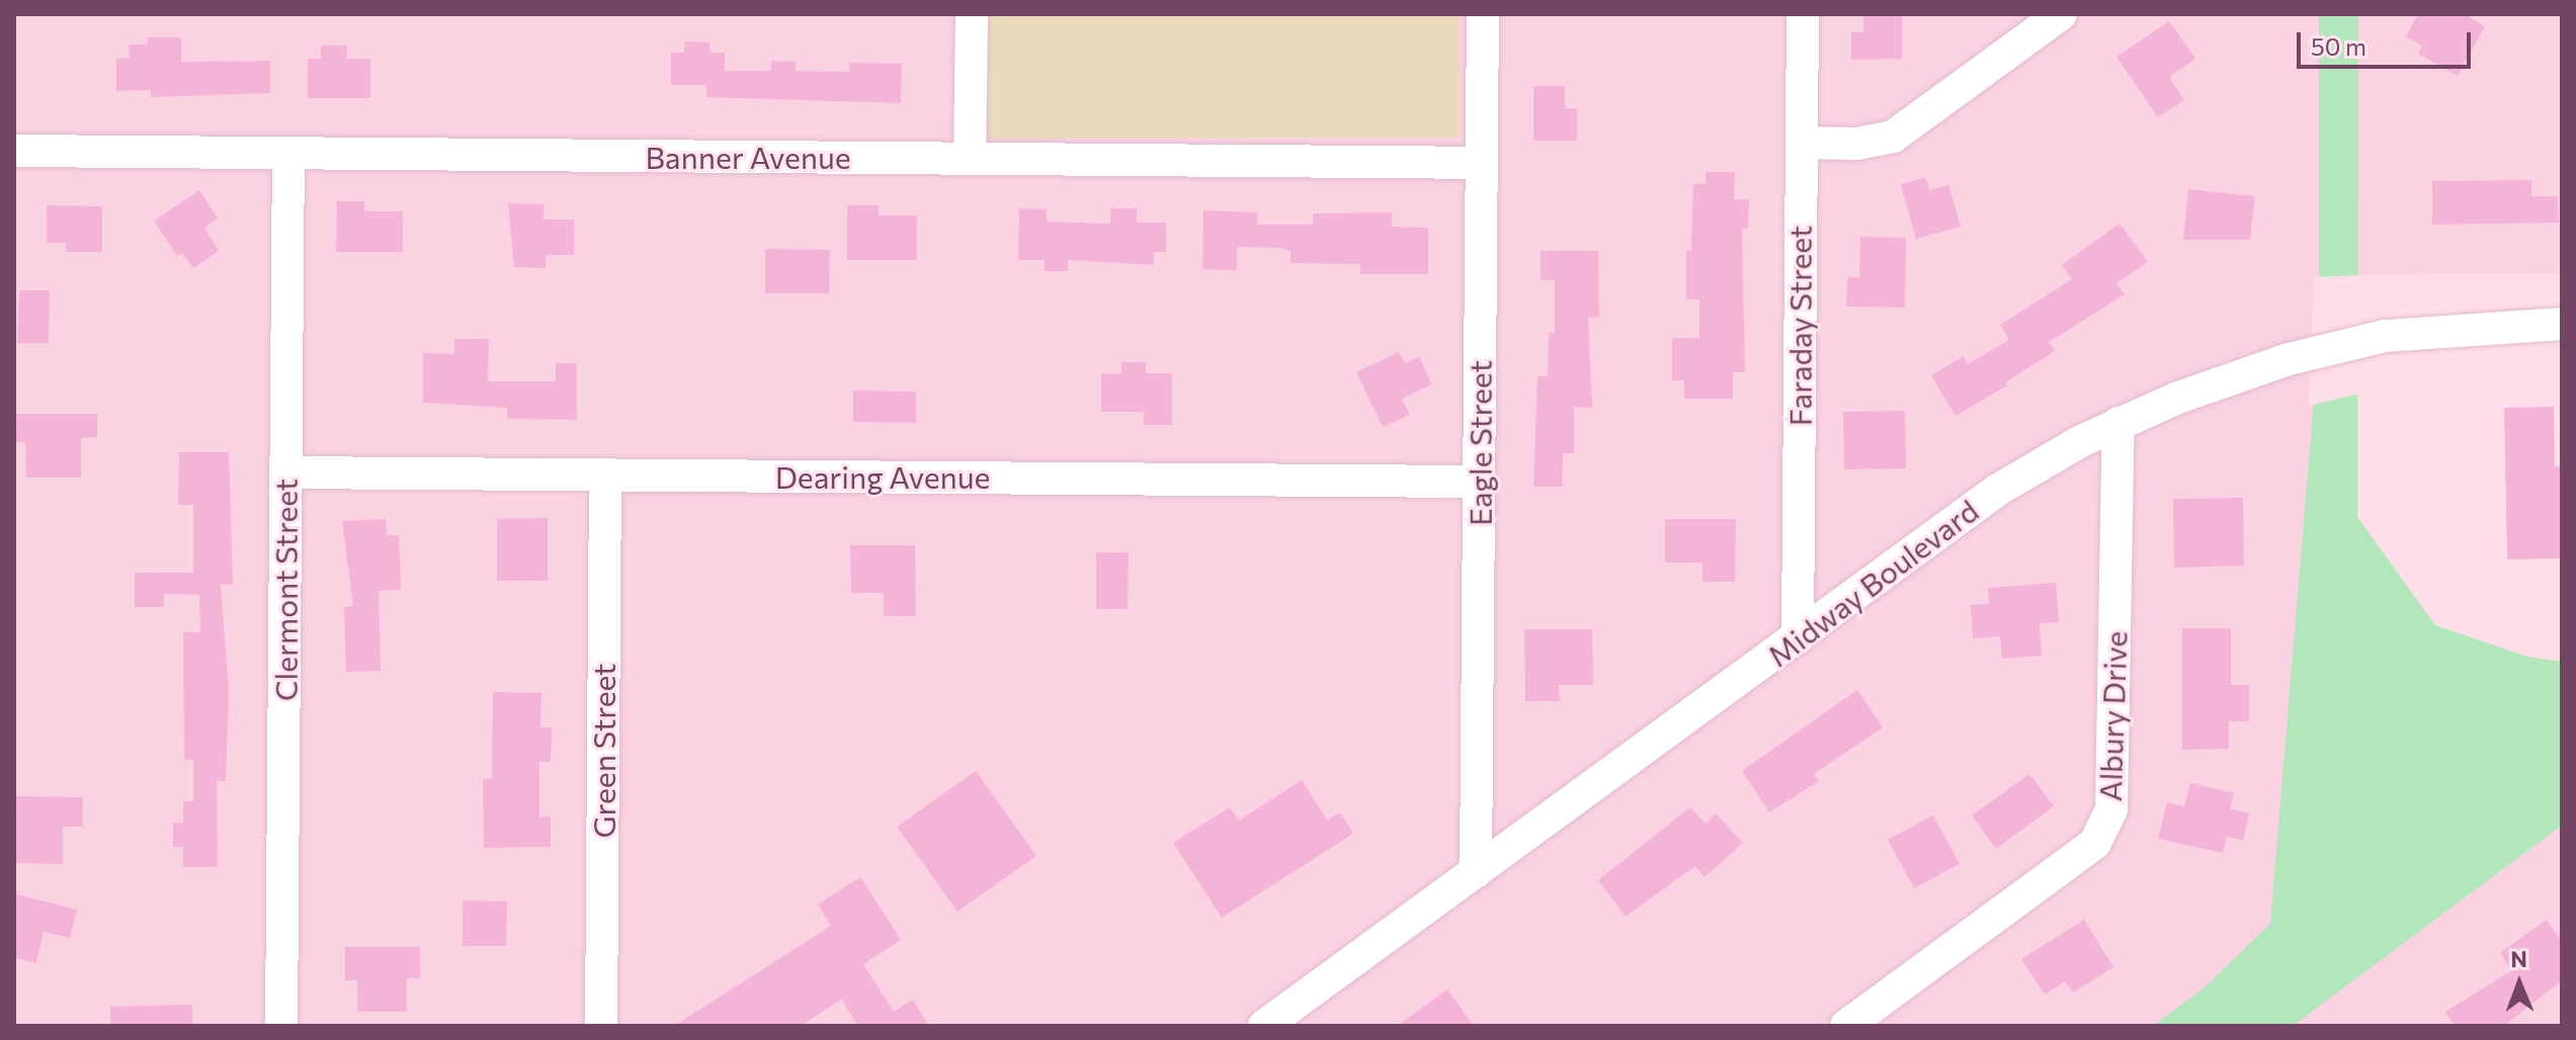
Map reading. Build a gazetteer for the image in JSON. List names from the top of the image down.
{
  "streets": {
    "street": [
      "Banner Avenue",
      "Faraday Street",
      "Eagle Street",
      "Dearing Avenue",
      "Midway Boulevard",
      "Clermont Street",
      "Albury Drive",
      "Green Street"
    ]
  },
  "crossings": [
    ["Banner Avenue", "Eagle Street"],
    ["Banner Avenue", "Clermont Street"],
    ["Faraday Street", "Midway Boulevard"],
    ["Eagle Street", "Dearing Avenue"],
    ["Eagle Street", "Midway Boulevard"],
    ["Dearing Avenue", "Clermont Street"],
    ["Dearing Avenue", "Green Street"],
    ["Midway Boulevard", "Albury Drive"]
  ],
  "scale_bar": "50 m",
  "north": "top"
}
